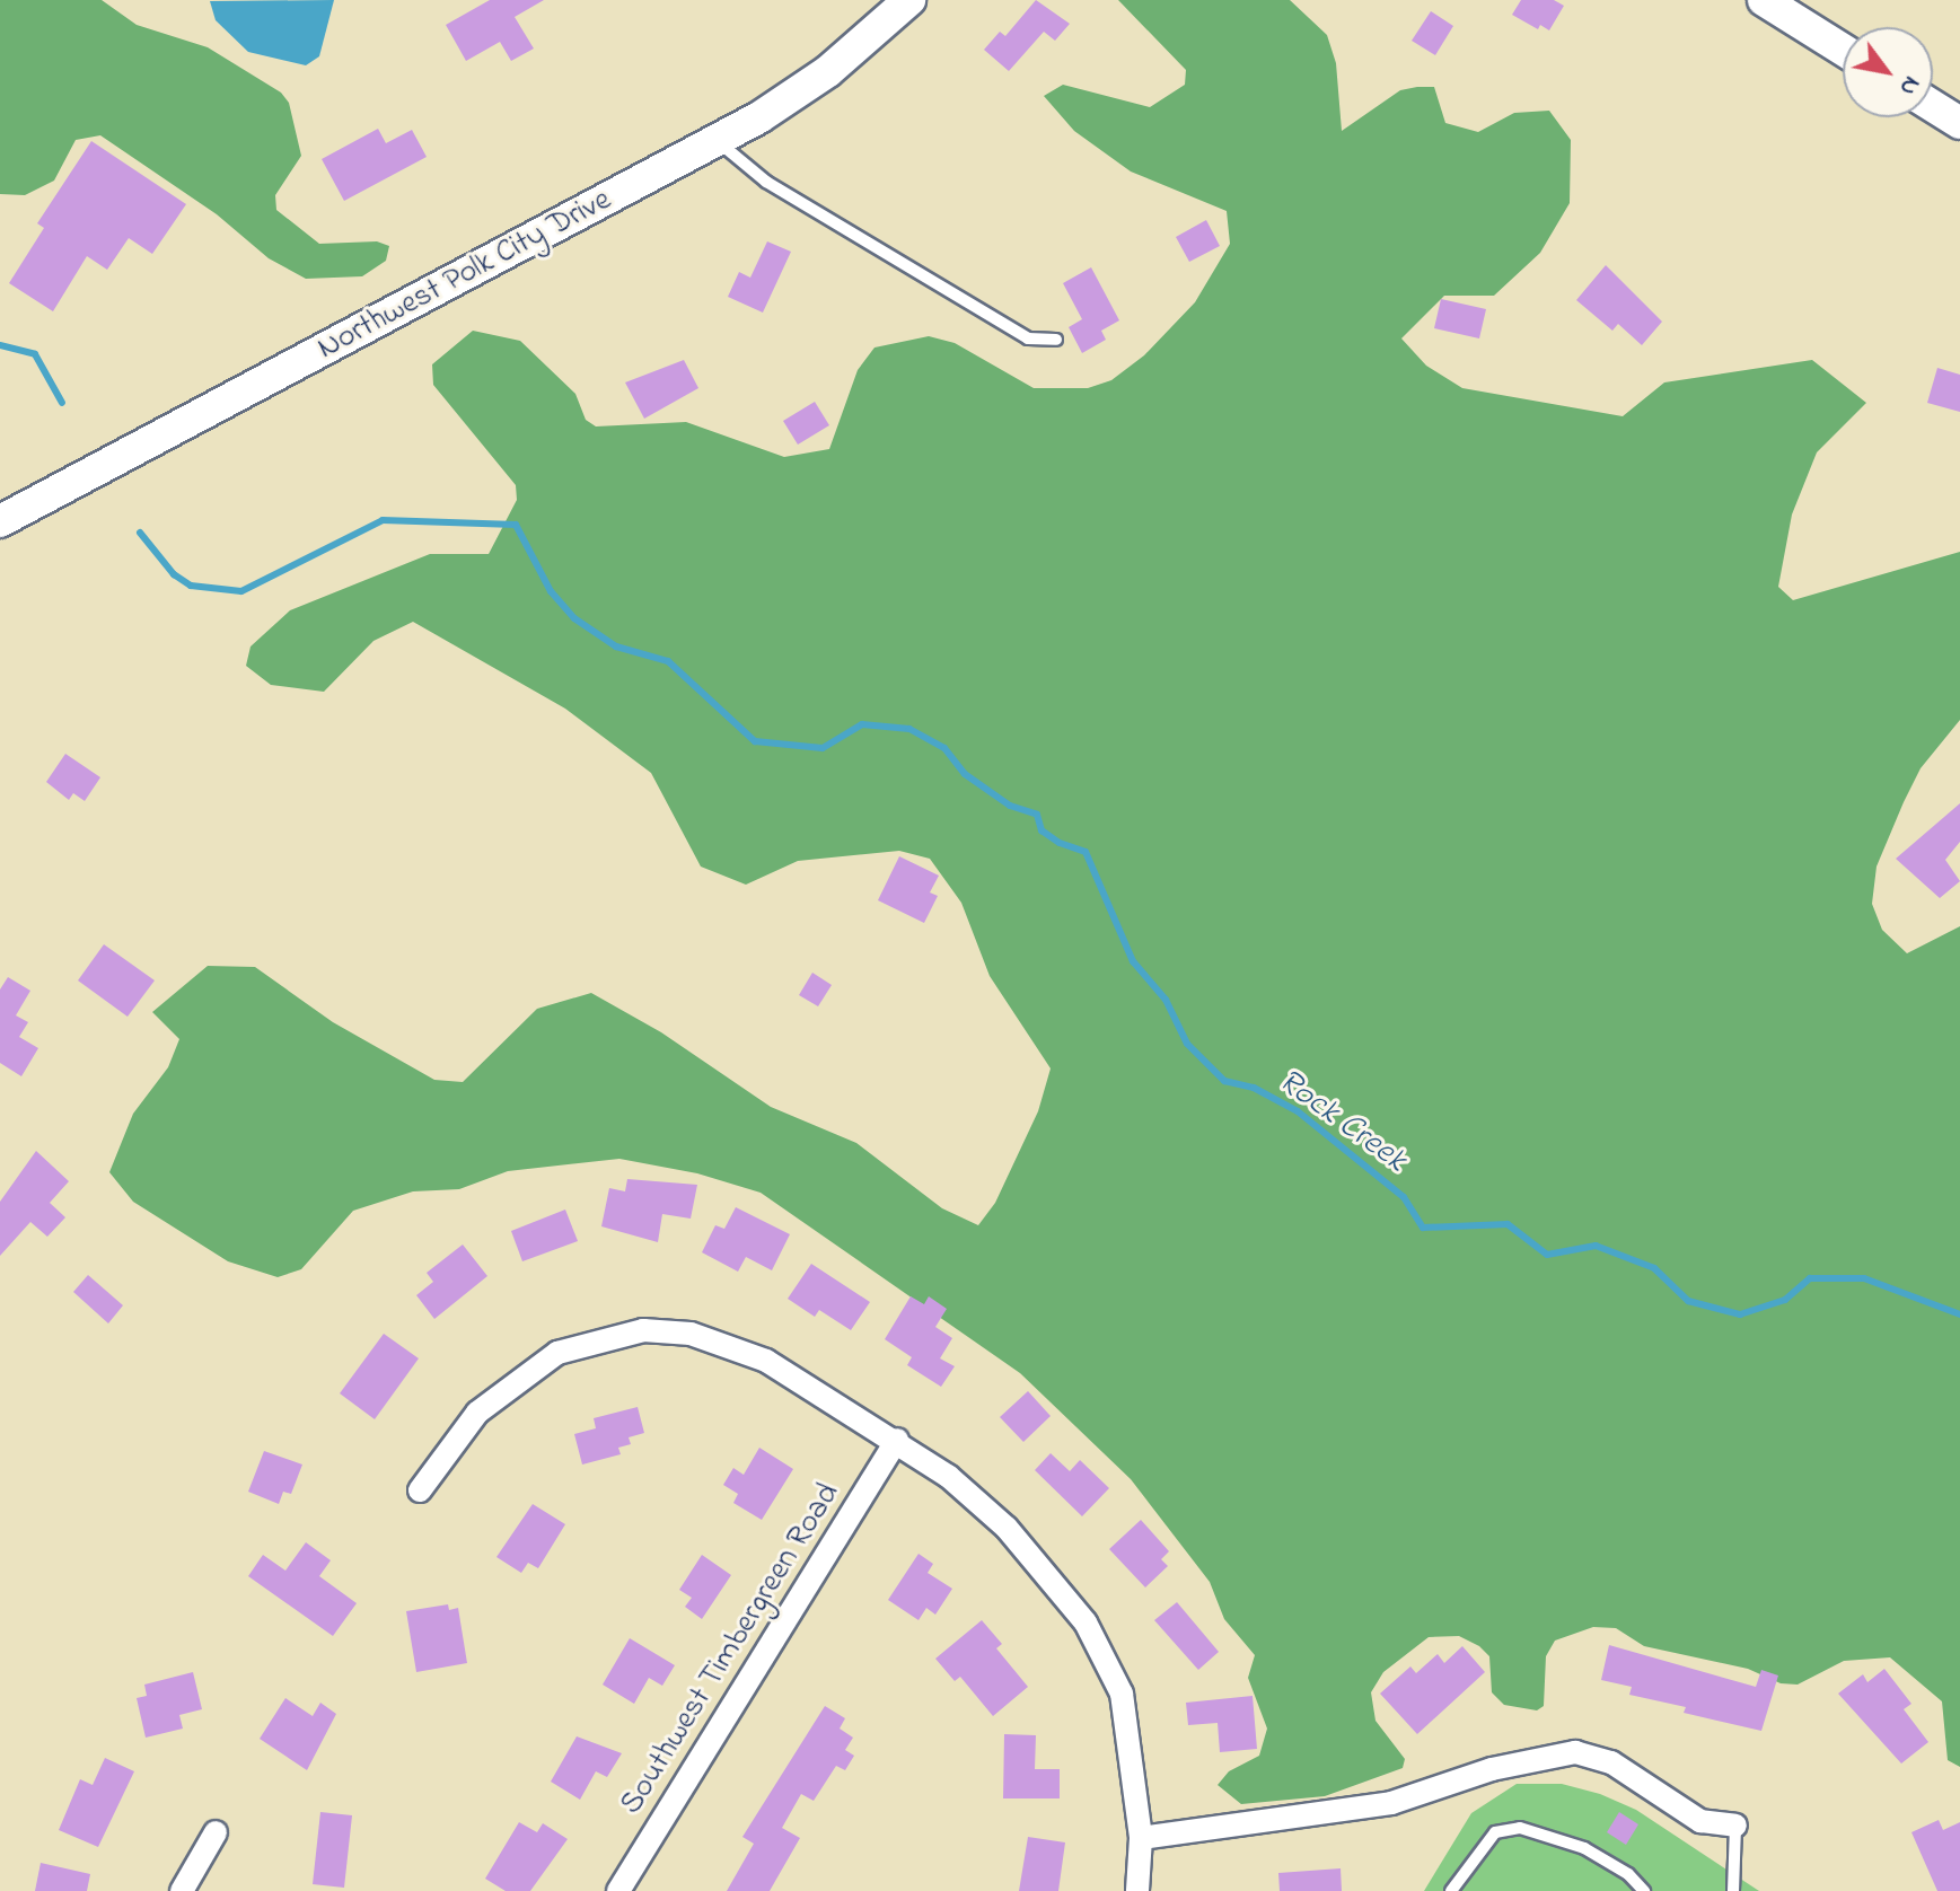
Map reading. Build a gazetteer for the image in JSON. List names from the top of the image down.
{
  "streets": {
    "street": ["Northwest Polk City Drive", "Southwest Timbergreen Road"]
  },
  "water": ["Rock Creek"],
  "north": "bottom right"
}
